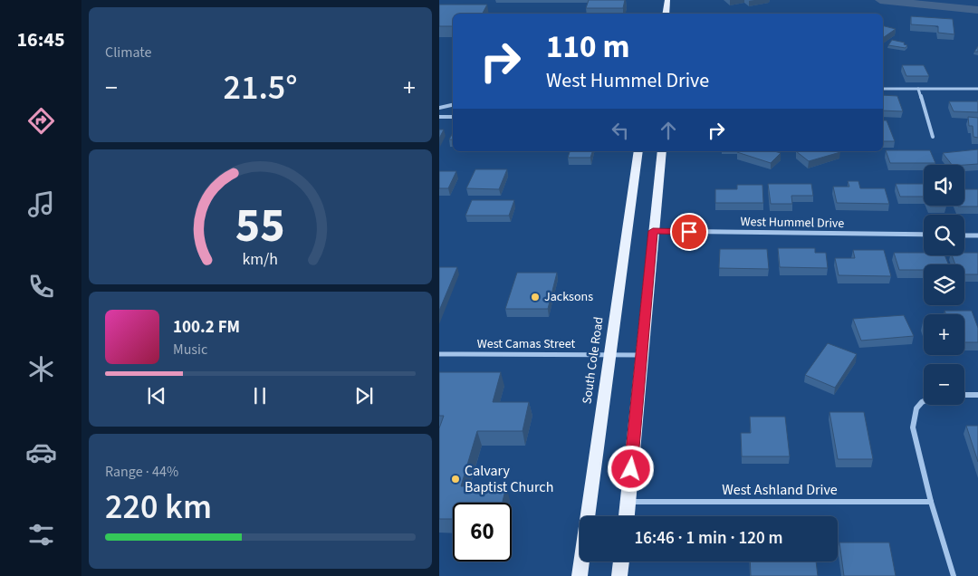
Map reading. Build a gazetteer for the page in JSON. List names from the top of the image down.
{
  "streets": {
    "main road": ["South Cole Road"],
    "street": ["West Hummel Drive", "West Camas Street", "West Ashland Drive"]
  },
  "crossings": [
    ["West Camas Street", "South Cole Road"]
  ],
  "places": ["Jacksons", "Calvary Baptist Church"],
  "page": {
    "tabs": "16:45",
    "tile": [
      "Climate",
      ["Range · 44%", "220 km"]
    ],
    "turn": ["110 m", "West Hummel Drive"],
    "heat": ["−", "21.5°", "+"],
    "map_buttons": ["+", "−"],
    "song": ["100.2 FM", "Music"],
    "limit": "60",
    "trip": "16:46 · 1 min · 120 m",
    "gauge": ["55", "km/h"]
  }
}
